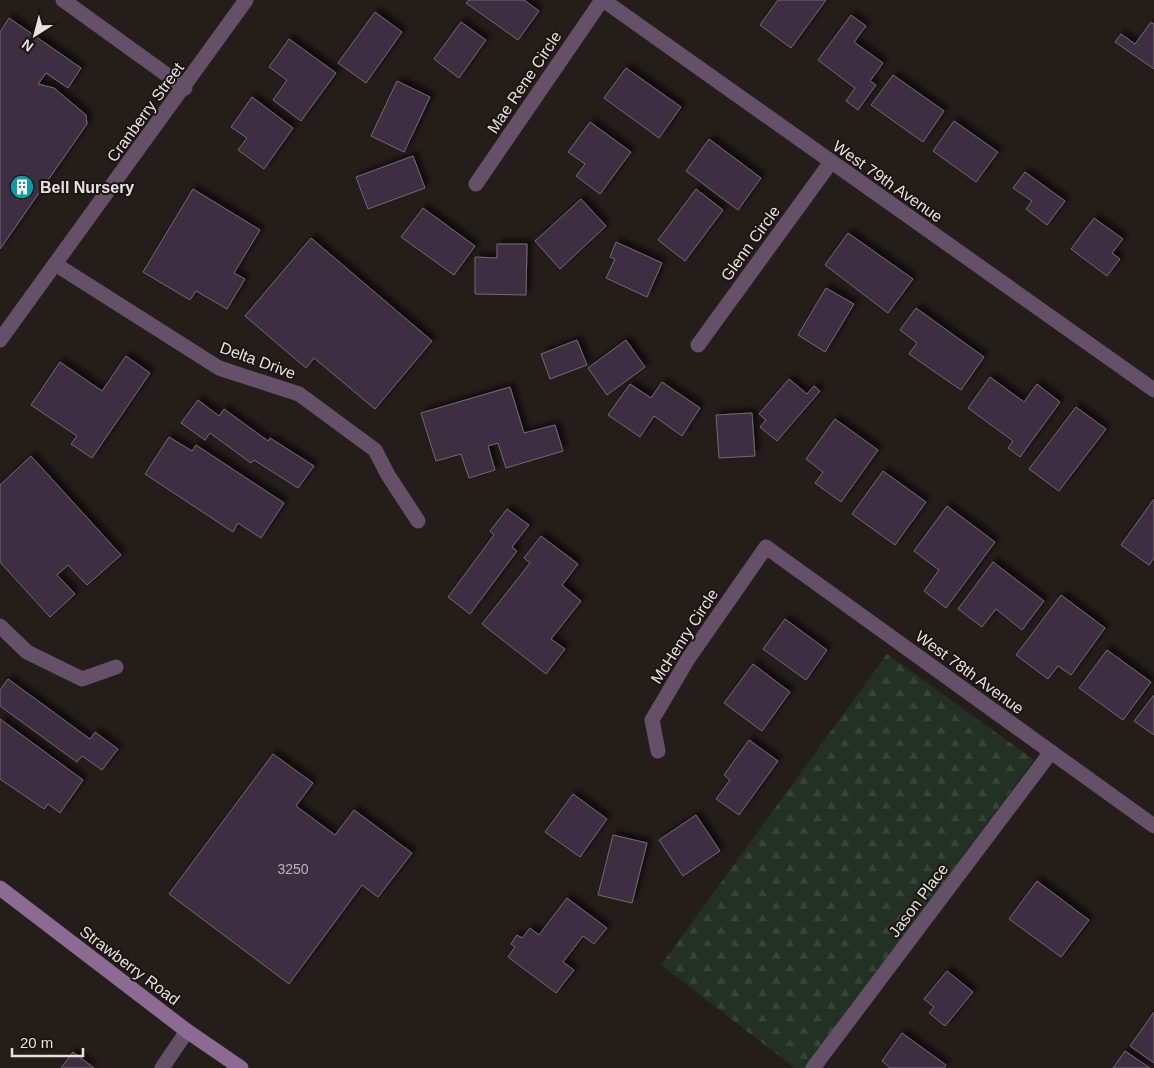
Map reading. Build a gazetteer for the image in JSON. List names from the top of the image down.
{
  "streets": {
    "street": [
      "Mae Rene Circle",
      "Cranberry Street",
      "West 79th Avenue",
      "Glenn Circle",
      "Delta Drive",
      "McHenry Circle",
      "West 78th Avenue",
      "Jason Place",
      "Strawberry Road"
    ]
  },
  "crossings": [
    ["Mae Rene Circle", "West 79th Avenue"],
    ["Cranberry Street", "Delta Drive"],
    ["West 79th Avenue", "Glenn Circle"],
    ["McHenry Circle", "West 78th Avenue"],
    ["West 78th Avenue", "Jason Place"]
  ],
  "places": {
    "building": ["Bell Nursery"]
  },
  "house_numbers": ["3250"],
  "scale_bar": "20 m",
  "north": "bottom left"
}
